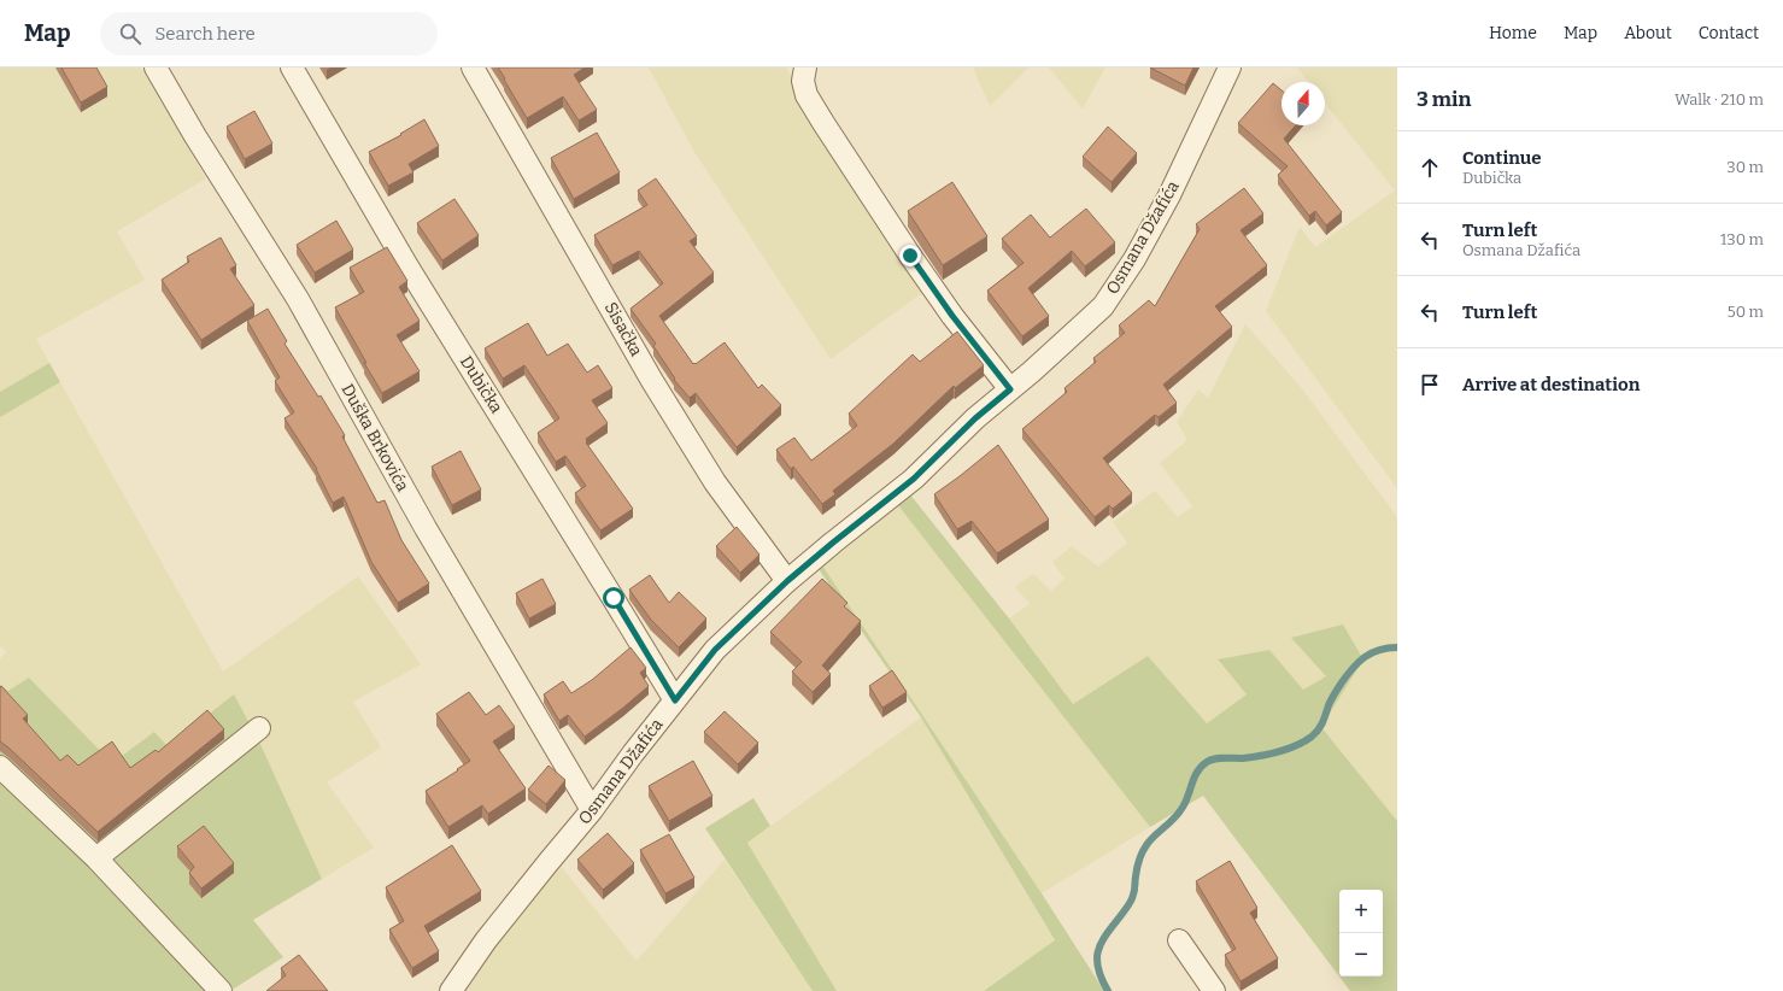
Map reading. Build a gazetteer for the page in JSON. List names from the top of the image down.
{
  "streets": {
    "street": [
      "Osmana Džafića",
      "Sisačka",
      "Dubička",
      "Duška Brkovića"
    ]
  },
  "crossings": [
    ["Osmana Džafića", "Sisačka"],
    ["Osmana Džafića", "Dubička"],
    ["Osmana Džafića", "Duška Brkovića"]
  ],
  "north": "top",
  "page": {
    "header": "Map",
    "search": "Search here",
    "nav": [
      "Home",
      "Map",
      "About",
      "Contact"
    ],
    "heading": ["3 min", "Walk · 210 m"],
    "list": [
      ["Continue", "Dubička", "30 m"],
      ["Turn left", "Osmana Džafića", "130 m"],
      ["Turn left", "50 m"],
      "Arrive at destination"
    ],
    "map_buttons": ["+", "−"]
  }
}
